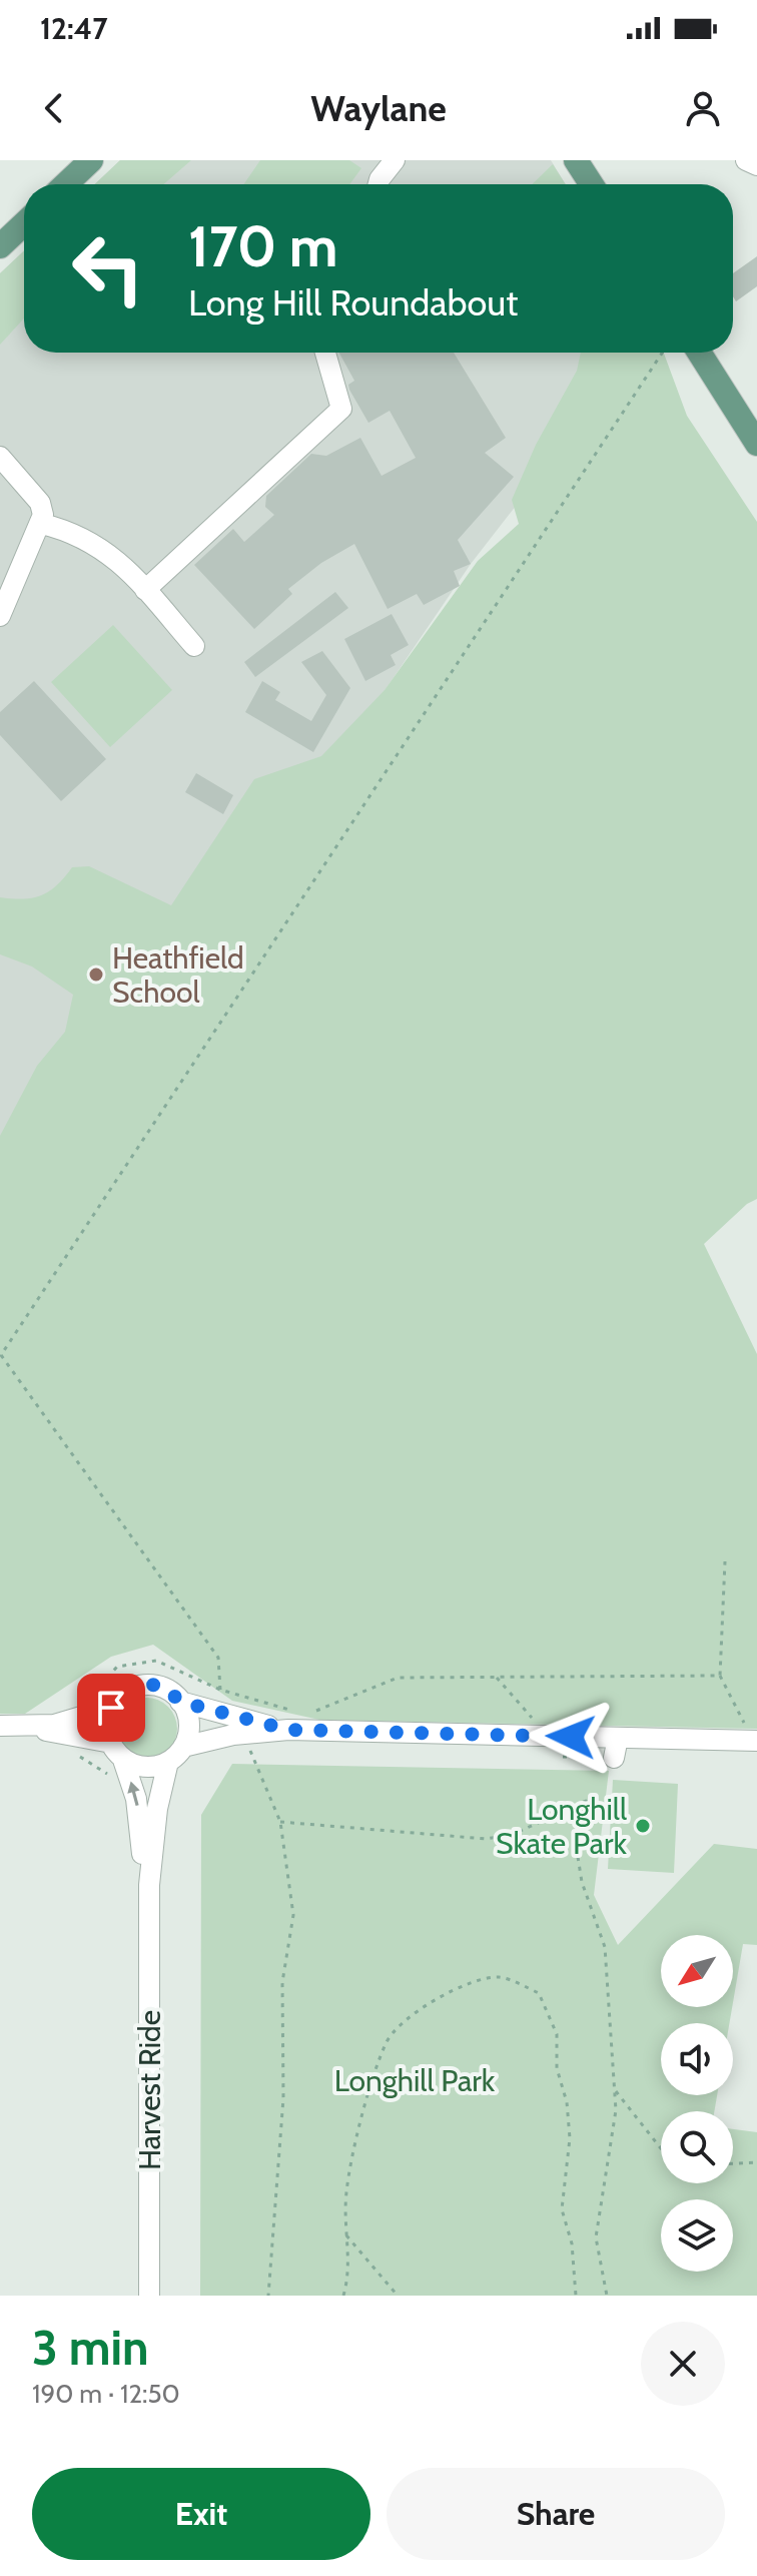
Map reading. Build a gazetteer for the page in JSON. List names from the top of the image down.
{
  "streets": {
    "street": ["Harvest Ride"]
  },
  "parks": ["Longhill Park"],
  "places": ["Heathfield School", "Longhill Skate Park"],
  "north": "bottom left",
  "page": {
    "status": "12:47",
    "header": "Waylane",
    "turn": ["170 m", "Long Hill Roundabout"],
    "heading": ["3 min", "190 m · 12:50"],
    "buttons": ["Exit", "Share"]
  }
}
